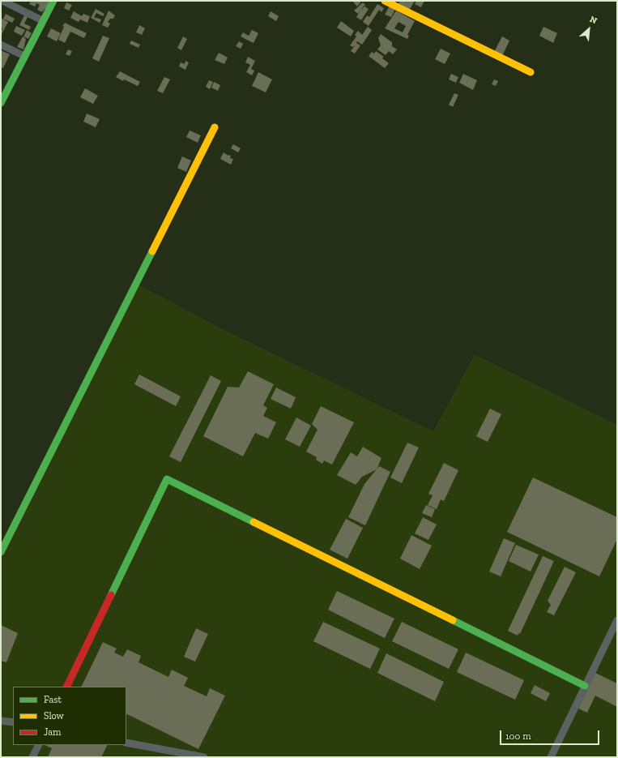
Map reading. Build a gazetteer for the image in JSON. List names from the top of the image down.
{
  "legend": ["Fast", "Slow", "Jam"],
  "scale_bar": "100 m",
  "north": "top right"
}
